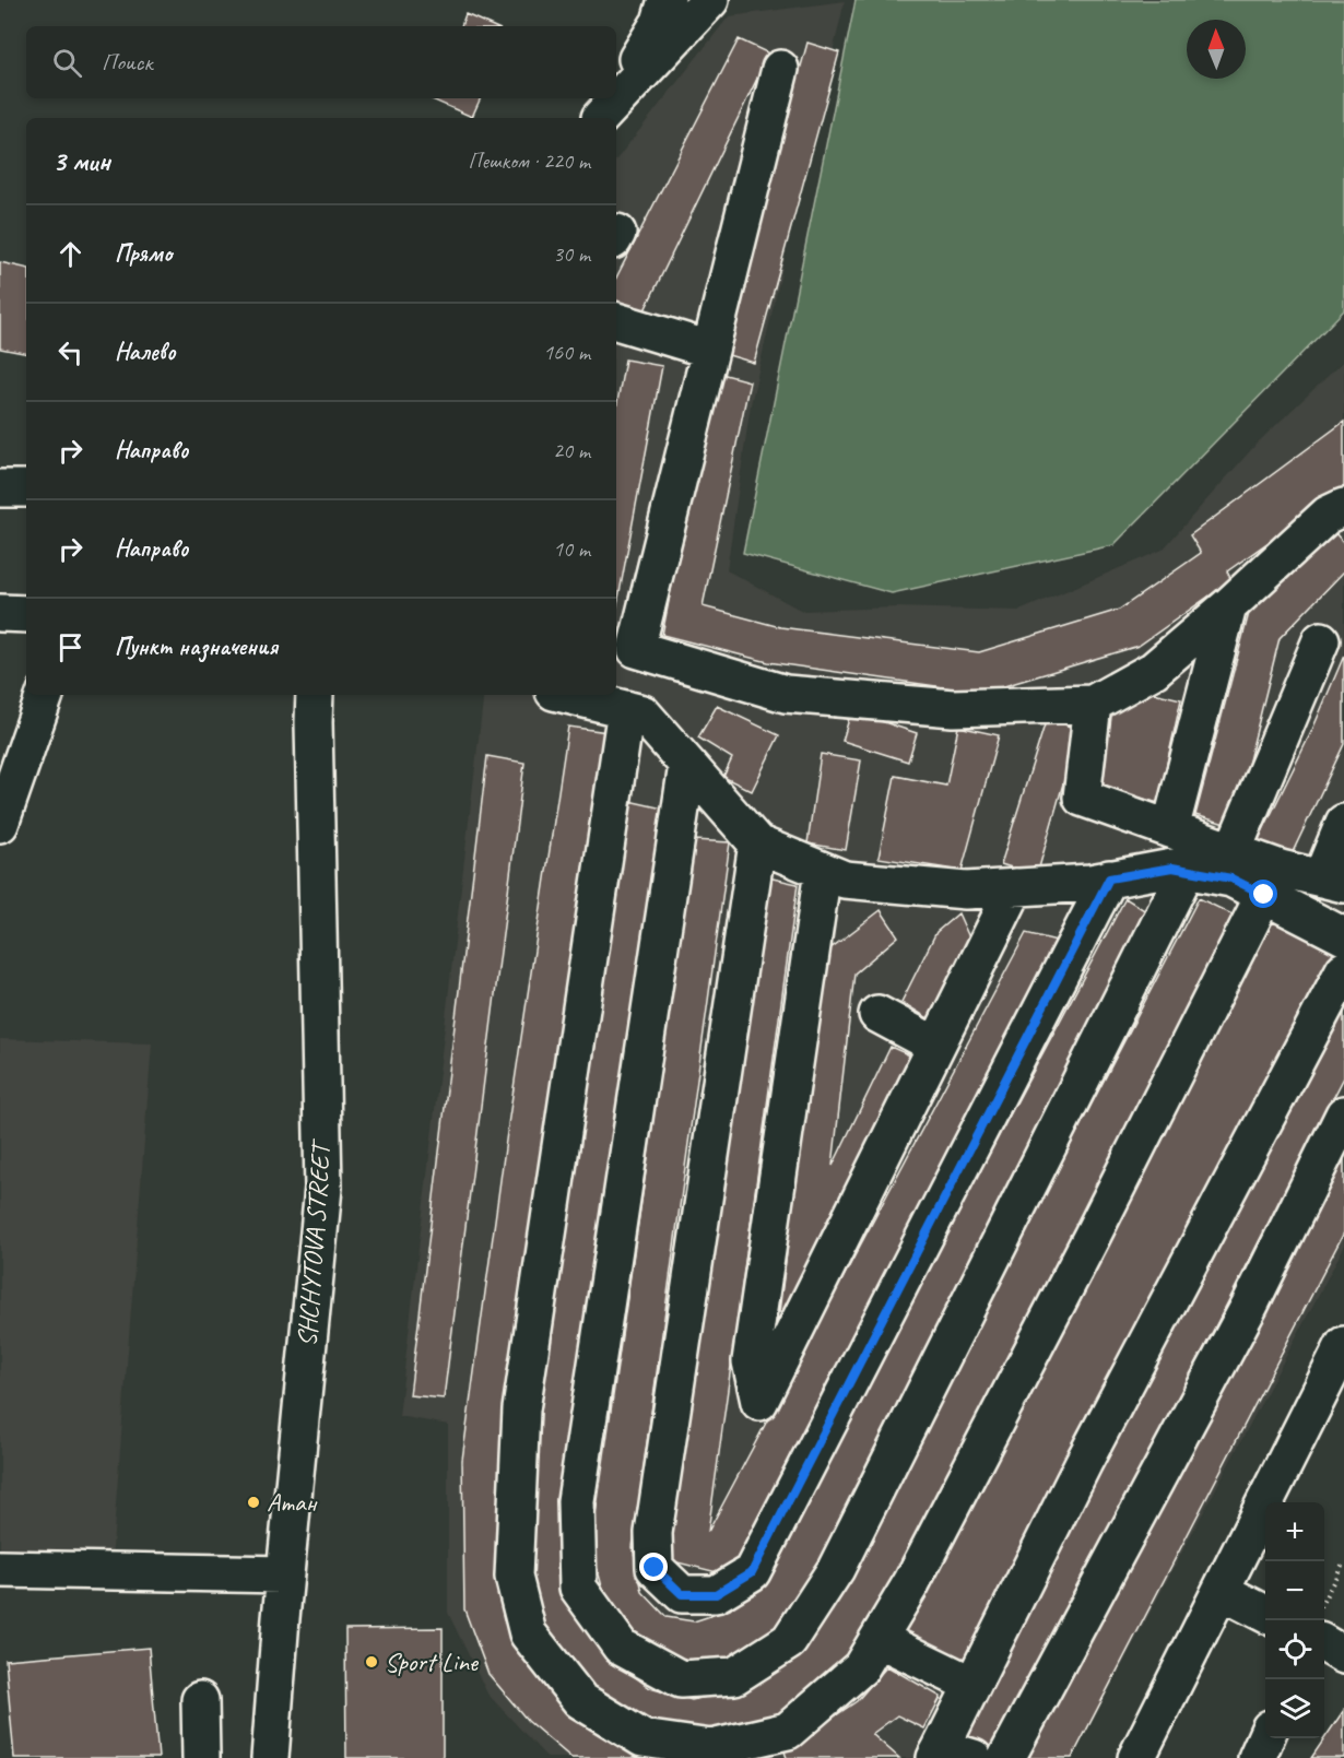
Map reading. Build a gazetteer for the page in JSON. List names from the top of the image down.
{
  "streets": {
    "street": ["SHCHYTOVA STREET"]
  },
  "places": ["Атан", "Sport Line"],
  "north": "top",
  "page": {
    "search": "Поиск",
    "heading": ["3 мин", "Пешком · 220 m"],
    "list": [
      ["Прямо", "30 m"],
      ["Налево", "160 m"],
      ["Направо", "20 m"],
      ["Направо", "10 m"],
      "Пункт назначения"
    ],
    "map_buttons": ["+", "−"]
  }
}
